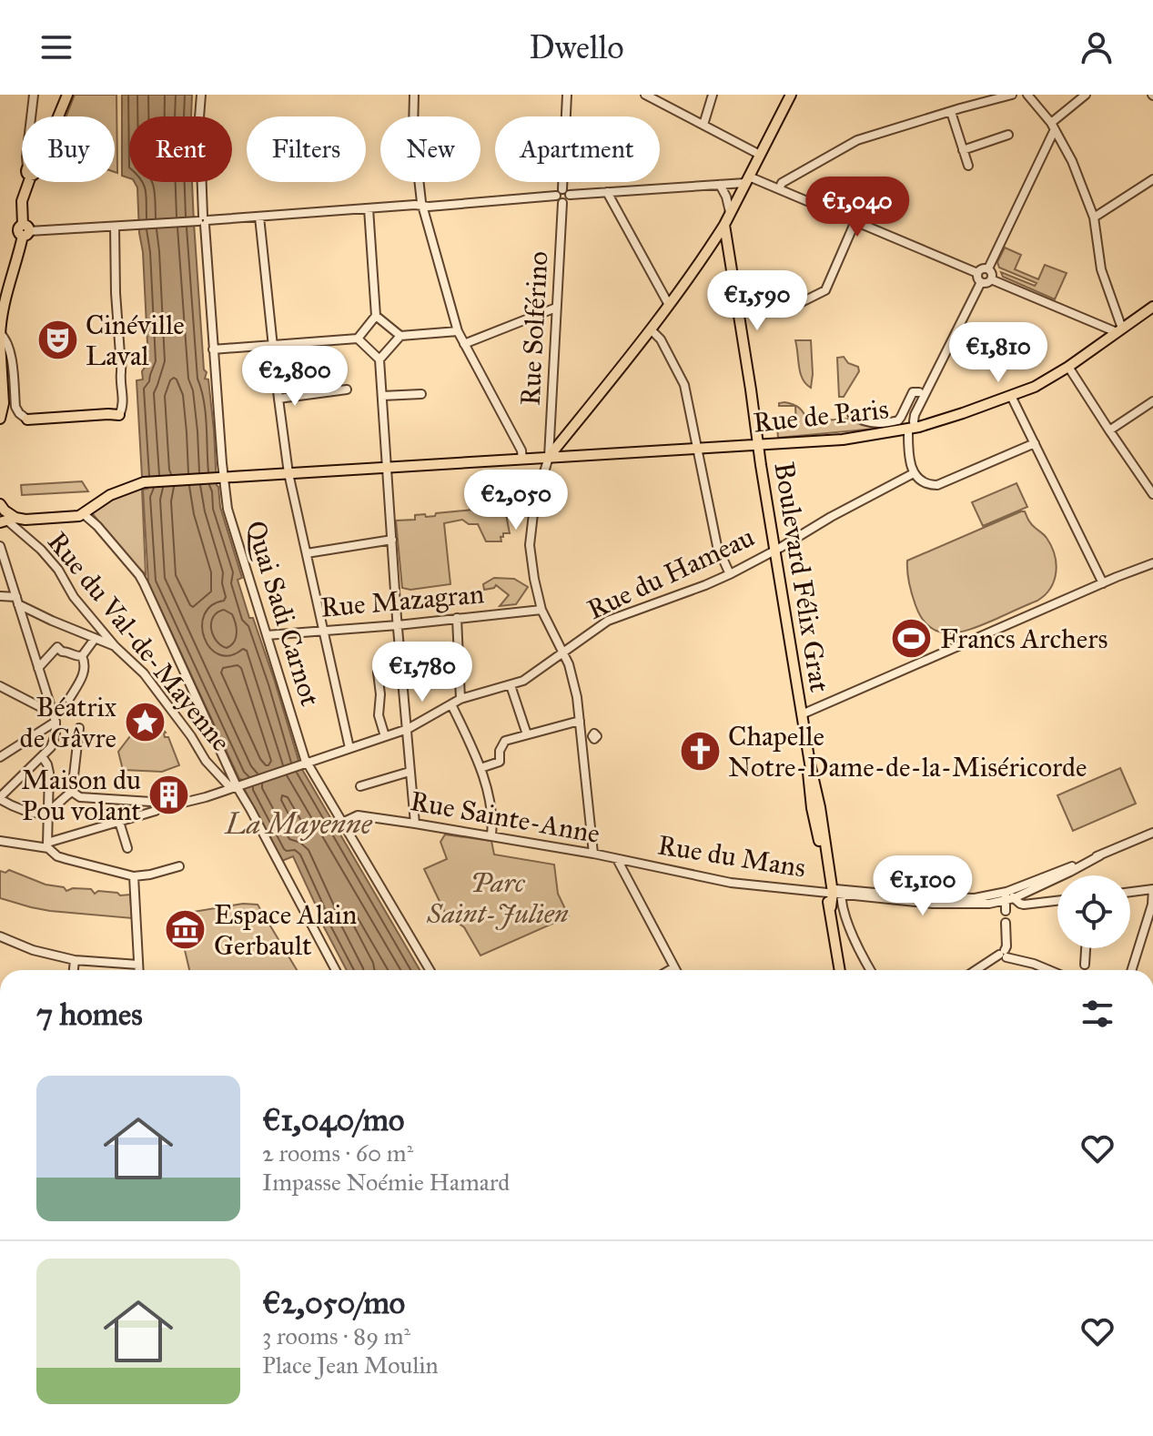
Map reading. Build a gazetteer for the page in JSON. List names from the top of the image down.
{
  "streets": {
    "main road": ["Rue de Paris", "Boulevard Félix Grat"],
    "street": [
      "Rue Solférino",
      "Rue du Hameau",
      "Rue Mazagran",
      "Quai Sadi Carnot",
      "Rue du Val-de-Mayenne",
      "Rue Sainte-Anne",
      "Rue du Mans"
    ]
  },
  "crossings": [
    ["Rue Solférino", "Rue de Paris"],
    ["Rue Solférino", "Rue du Hameau"],
    ["Rue Solférino", "Rue Mazagran"],
    ["Rue Solférino", "Rue Sainte-Anne"],
    ["Rue de Paris", "Boulevard Félix Grat"],
    ["Rue de Paris", "Quai Sadi Carnot"],
    ["Rue du Hameau", "Boulevard Félix Grat"],
    ["Rue du Hameau", "Quai Sadi Carnot"],
    ["Rue du Hameau", "Rue du Val-de-Mayenne"],
    ["Boulevard Félix Grat", "Rue du Mans"],
    ["Rue Mazagran", "Quai Sadi Carnot"],
    ["Quai Sadi Carnot", "Rue Sainte-Anne"],
    ["Rue Sainte-Anne", "Rue du Mans"]
  ],
  "water": ["La Mayenne"],
  "parks": ["Parc Saint-Julien"],
  "places": {
    "theatre": ["Cinéville Laval"],
    "sports": ["Francs Archers"],
    "place": ["Béatrix de Gâvre"],
    "church": ["Chapelle Notre-Dame-de-la-Miséricorde"],
    "building": ["Maison du Pou volant"],
    "museum": ["Espace Alain Gerbault"]
  },
  "page": {
    "header": "Dwello",
    "chip": [
      "Buy",
      "Rent",
      "Filters",
      "New",
      "Apartment"
    ],
    "price": [
      "€1,040",
      "€1,590",
      "€1,810",
      "€2,800",
      "€2,050",
      "€1,780",
      "€1,100"
    ],
    "heading": "7 homes",
    "list": [
      {
        "name": "€1,040/mo",
        "note": "2 rooms · 60 m² · Impasse Noémie Hamard"
      },
      {
        "name": "€2,050/mo",
        "note": "3 rooms · 89 m² · Place Jean Moulin"
      }
    ]
  }
}
